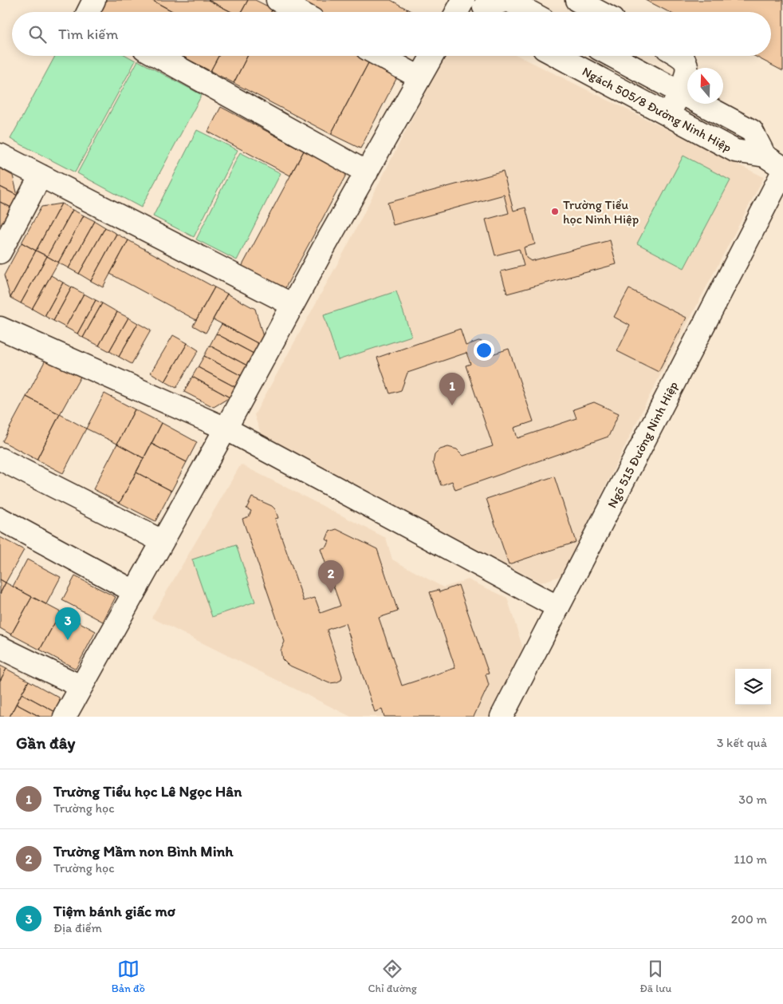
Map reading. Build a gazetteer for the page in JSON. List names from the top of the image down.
{
  "streets": {
    "street": ["Ngách 505/8 Đường Ninh Hiệp", "Ngõ 515 Đường Ninh Hiệp"]
  },
  "places": ["Trường Tiểu học Ninh Hiệp"],
  "north": "top",
  "page": {
    "search": "Tìm kiếm",
    "pins": ["1", "2", "3"],
    "heading": ["Gần đây", "3 kết quả"],
    "list": [
      {
        "mark": "1",
        "name": "Trường Tiểu học Lê Ngọc Hân",
        "note": "Trường học",
        "value": "30 m"
      },
      {
        "mark": "2",
        "name": "Trường Mầm non Bình Minh",
        "note": "Trường học",
        "value": "110 m"
      },
      {
        "mark": "3",
        "name": "Tiệm bánh giấc mơ",
        "note": "Địa điểm",
        "value": "200 m"
      }
    ],
    "nav": ["Bản đồ", "Chỉ đường", "Đã lưu"]
  }
}
